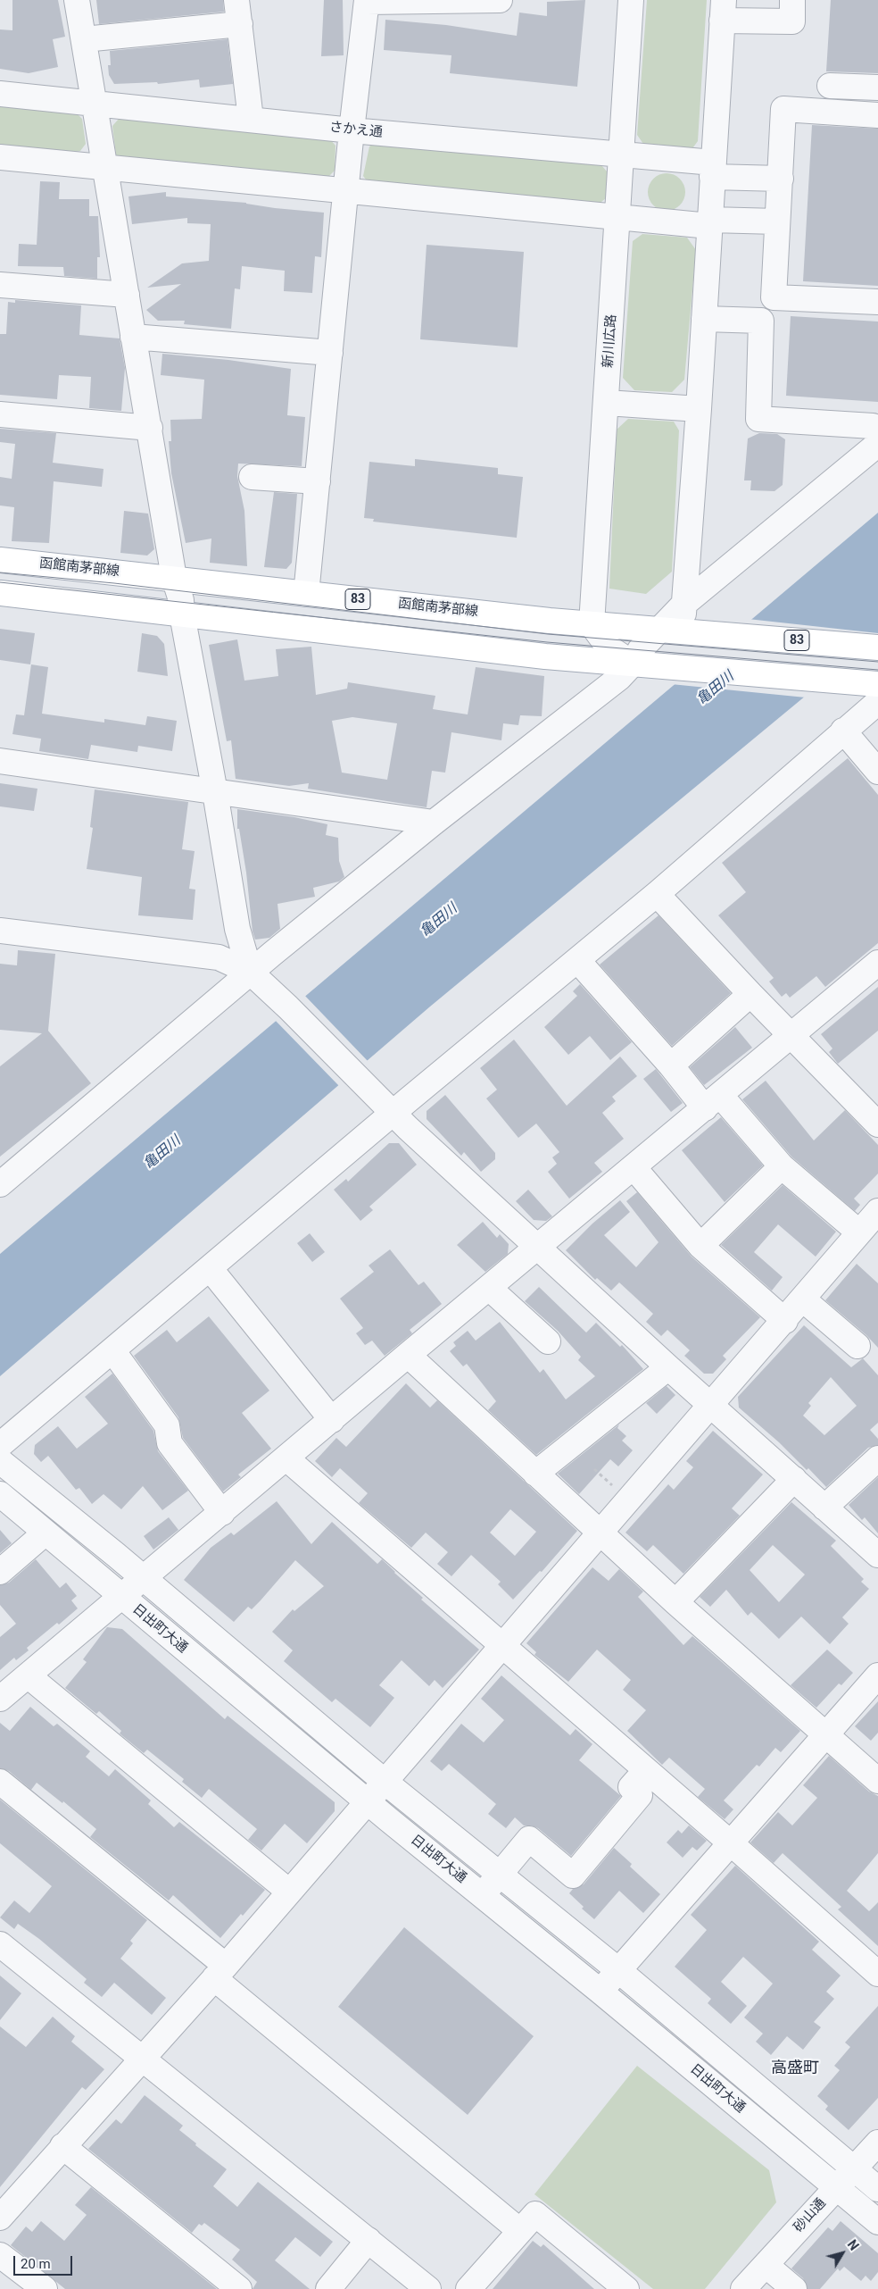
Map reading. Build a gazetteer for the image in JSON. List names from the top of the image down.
{
  "streets": {
    "main road": ["函館南茅部線", "83"],
    "street": [
      "さかえ通",
      "新川広路",
      "日出町大通",
      "砂山通"
    ]
  },
  "crossings": [
    ["さかえ通", "新川広路"],
    ["新川広路", "函館南茅部線"],
    ["日出町大通", "砂山通"]
  ],
  "districts": ["高盛町"],
  "water": ["亀田川"],
  "scale_bar": "20 m",
  "north": "top right"
}
